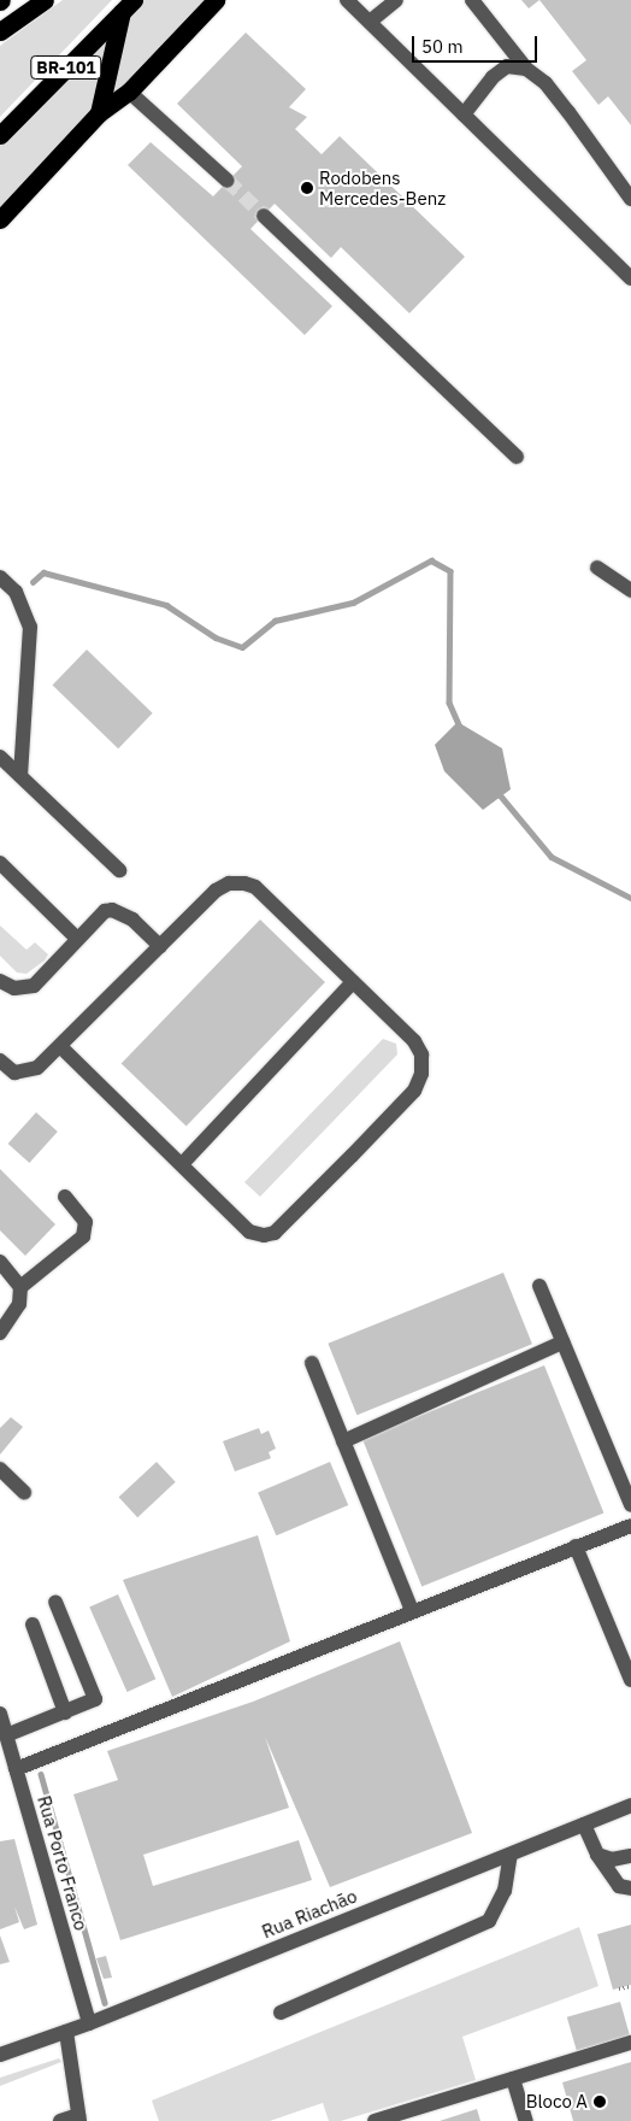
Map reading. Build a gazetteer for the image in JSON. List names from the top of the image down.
{
  "streets": {
    "highway": ["BR-101"],
    "street": ["Rua Porto Franco", "Rua Riachão"]
  },
  "crossings": [
    ["Rua Porto Franco", "Rua Riachão"]
  ],
  "places": ["Rodobens Mercedes-Benz", "Bloco A"],
  "scale_bar": "50 m"
}
